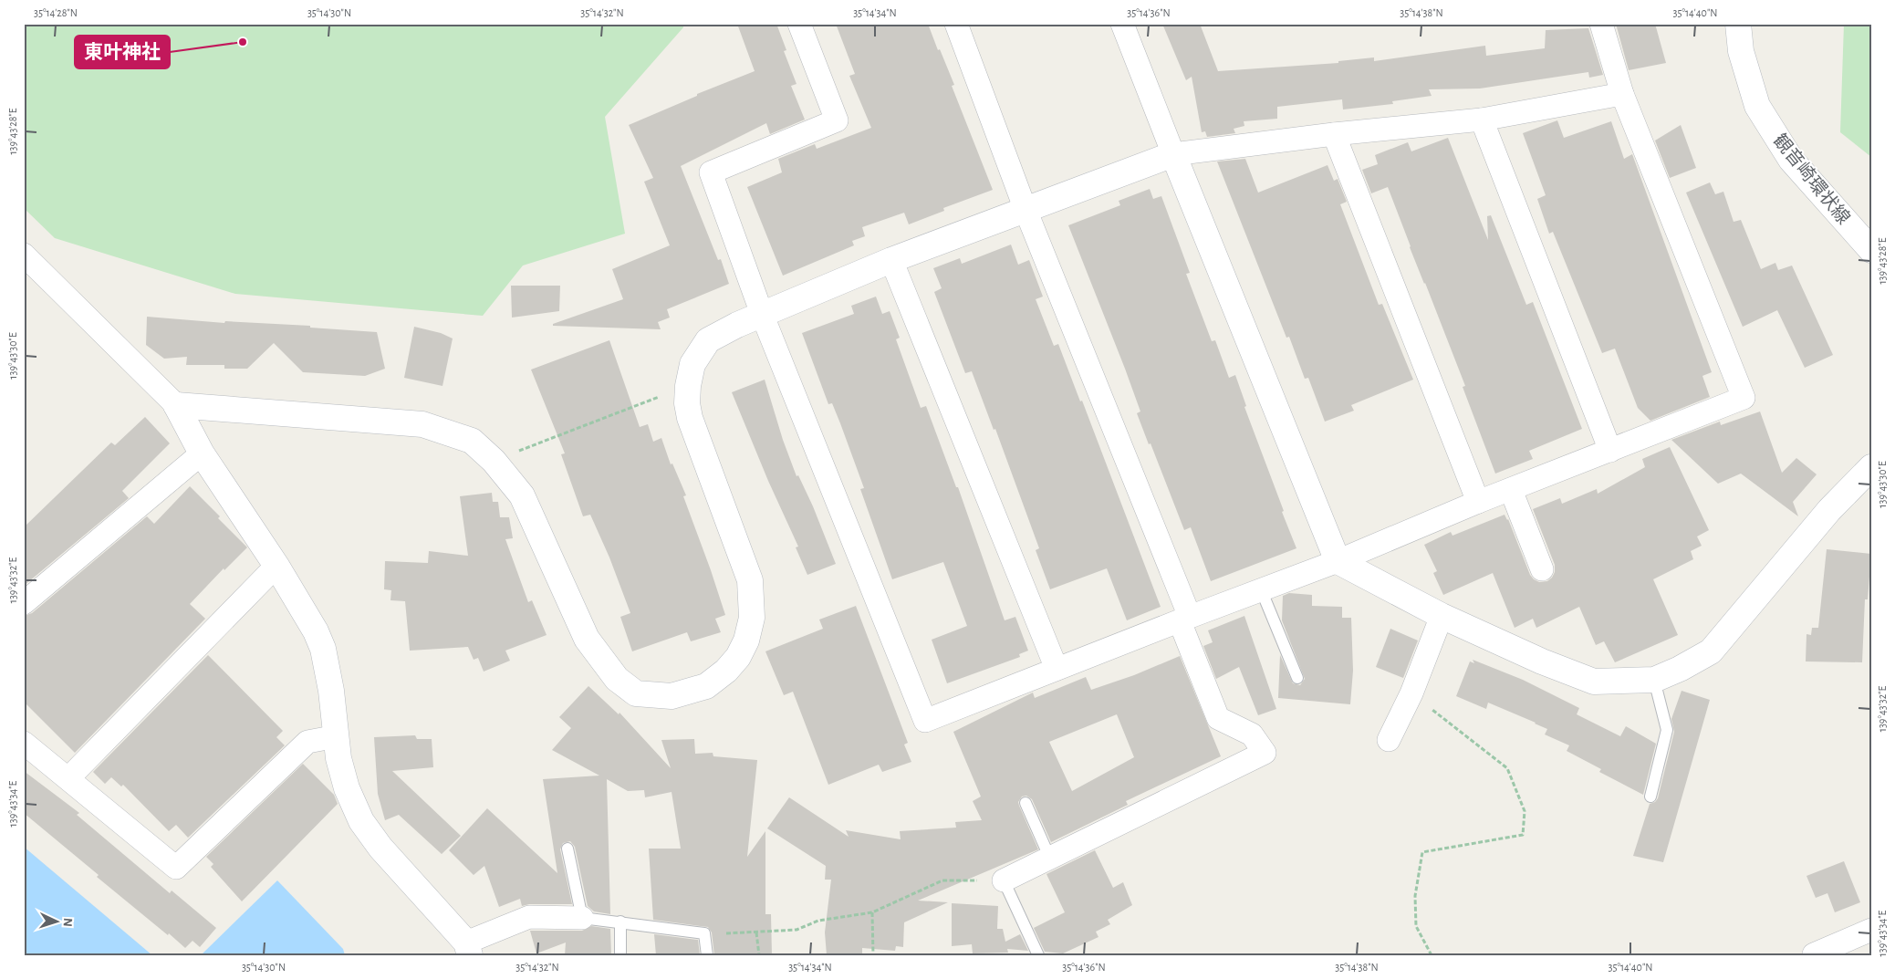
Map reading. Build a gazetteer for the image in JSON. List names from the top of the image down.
{
  "streets": {
    "street": ["観音崎環状線"]
  },
  "places": ["東叶神社"],
  "north": "right",
  "coordinates": [
    "35°14'28\"N",
    "35°14'30\"N",
    "35°14'32\"N",
    "35°14'34\"N",
    "35°14'36\"N",
    "35°14'38\"N",
    "35°14'40\"N",
    "139°43'28\"E",
    "139°43'30\"E",
    "139°43'32\"E",
    "139°43'34\"E"
  ]
}
